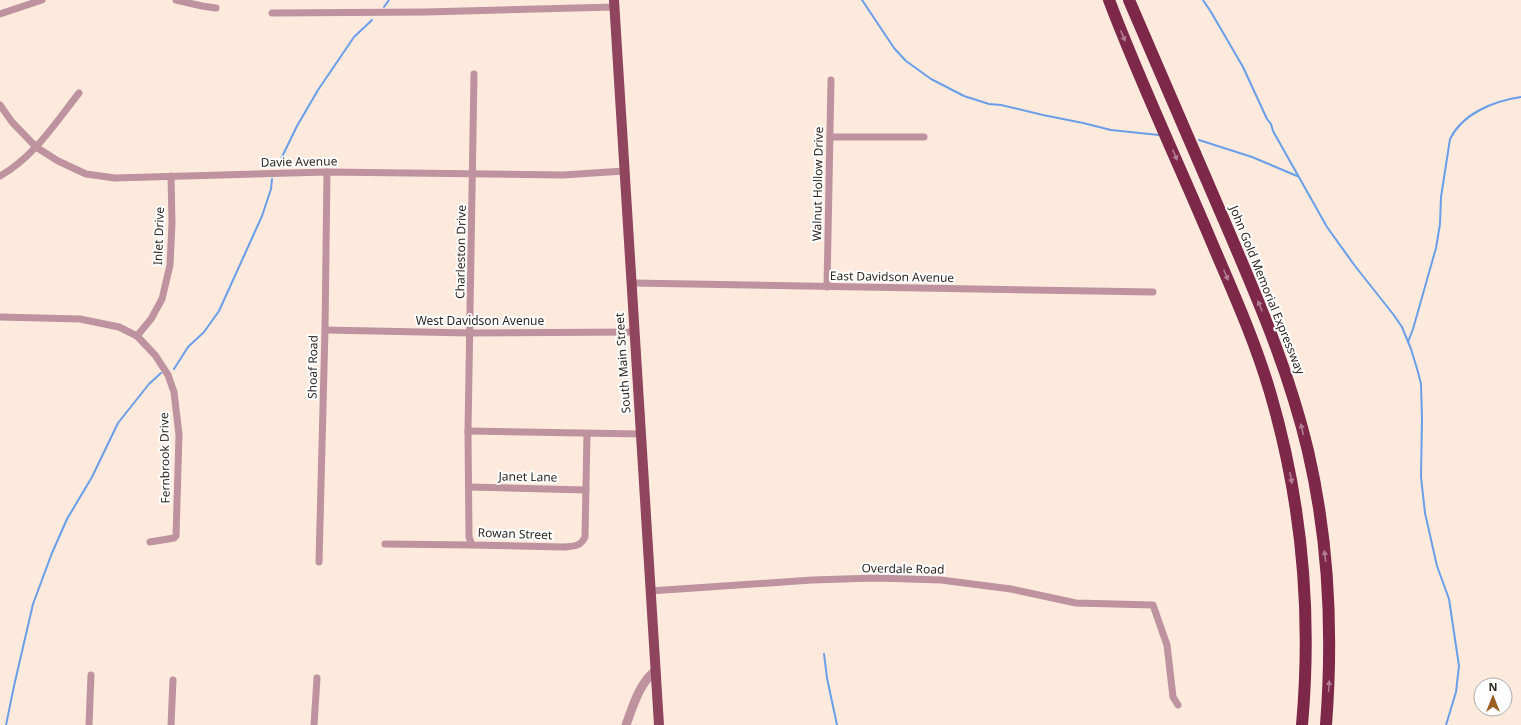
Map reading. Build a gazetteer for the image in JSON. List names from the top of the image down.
{
  "streets": {
    "highway": ["John Gold Memorial Expressway"],
    "main road": ["South Main Street"],
    "street": [
      "Davie Avenue",
      "Walnut Hollow Drive",
      "Inlet Drive",
      "Charleston Drive",
      "East Davidson Avenue",
      "West Davidson Avenue",
      "Shoaf Road",
      "Fernbrook Drive",
      "Janet Lane",
      "Rowan Street",
      "Overdale Road"
    ]
  },
  "crossings": [
    ["Davie Avenue", "Inlet Drive"],
    ["Davie Avenue", "Charleston Drive"],
    ["Davie Avenue", "South Main Street"],
    ["Davie Avenue", "Shoaf Road"],
    ["Walnut Hollow Drive", "East Davidson Avenue"],
    ["Inlet Drive", "Fernbrook Drive"],
    ["Charleston Drive", "West Davidson Avenue"],
    ["Charleston Drive", "Rowan Street"],
    ["East Davidson Avenue", "South Main Street"],
    ["West Davidson Avenue", "South Main Street"],
    ["West Davidson Avenue", "Shoaf Road"],
    ["South Main Street", "Overdale Road"],
    ["Janet Lane", "Rowan Street"]
  ],
  "north": "top"
}
